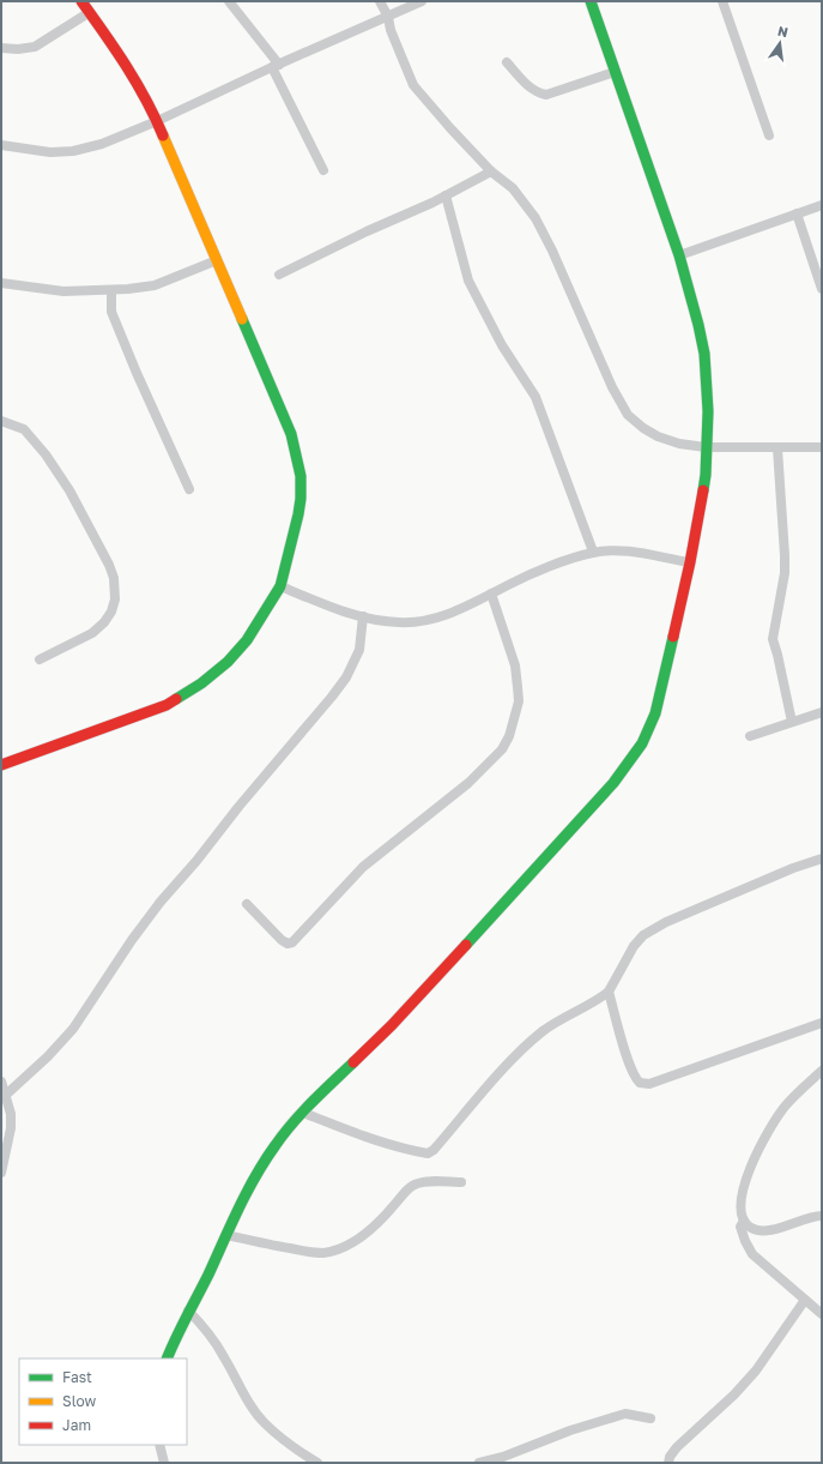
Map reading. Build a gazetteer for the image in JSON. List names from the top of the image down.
{
  "legend": ["Fast", "Slow", "Jam"],
  "north": "top"
}
